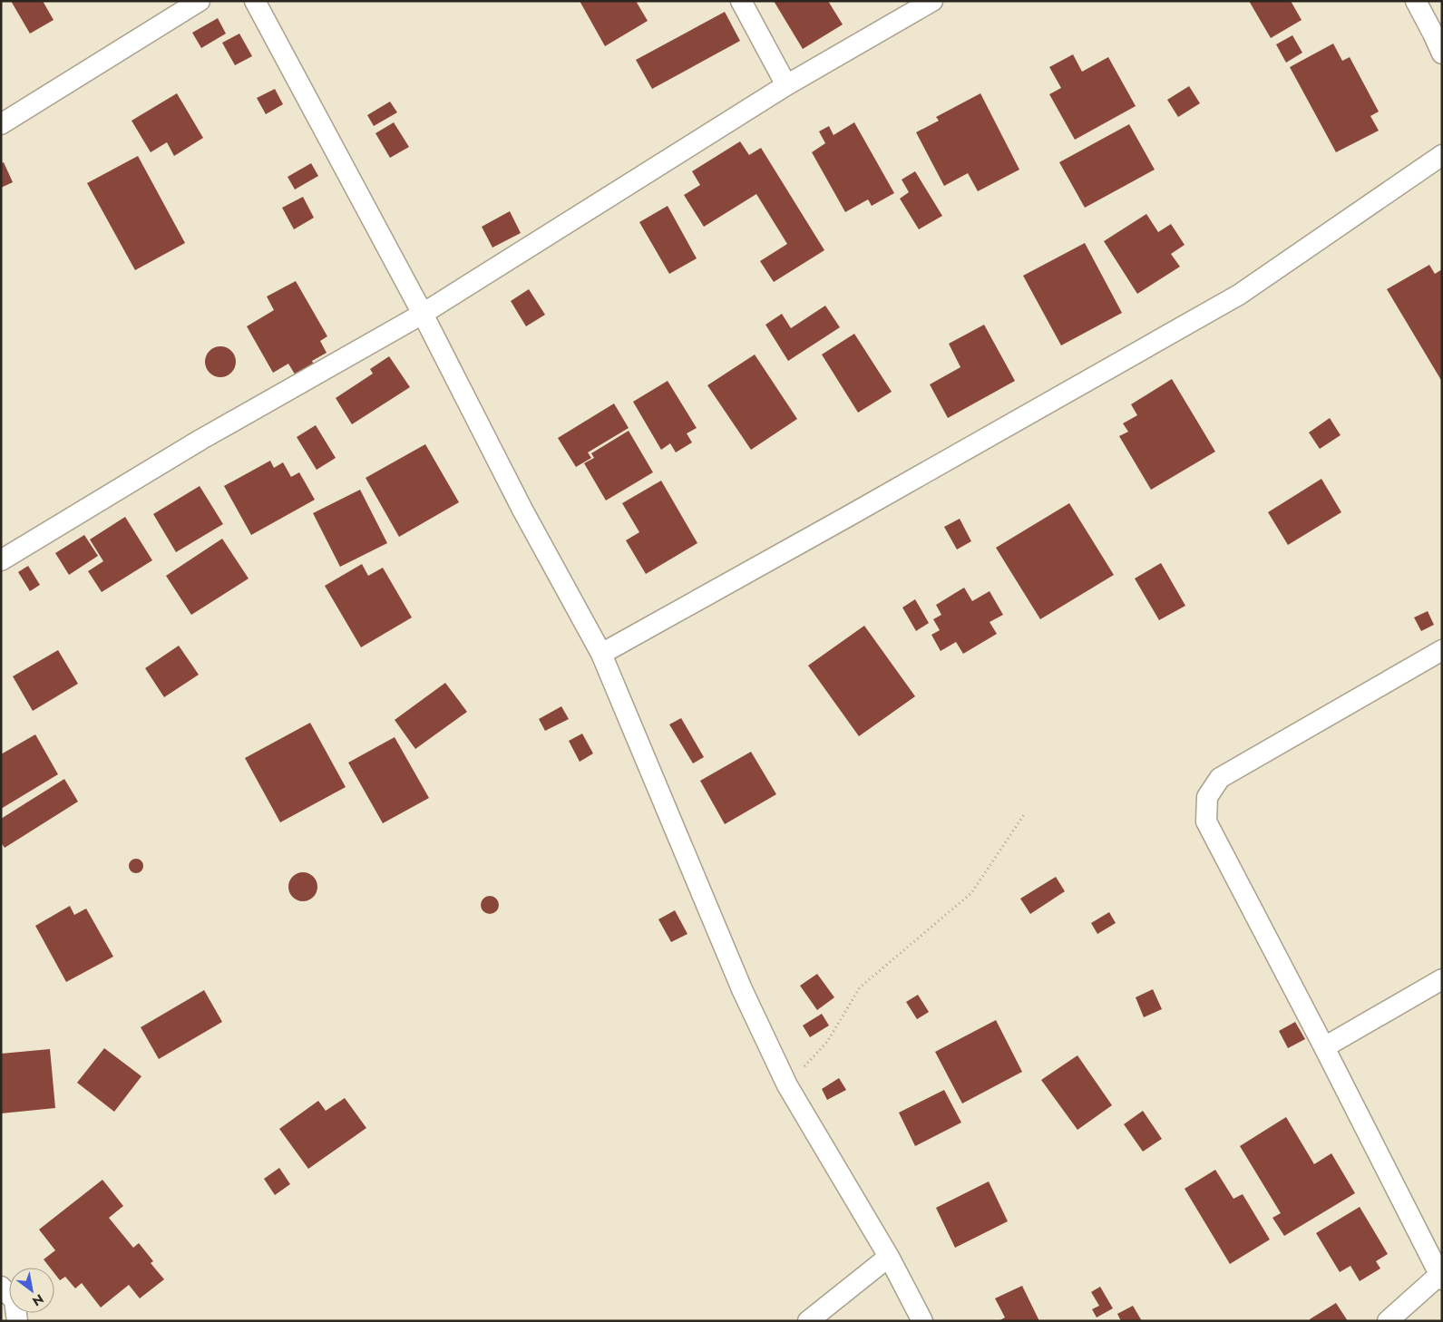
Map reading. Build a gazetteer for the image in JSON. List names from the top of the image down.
{
  "north": "bottom right"
}
